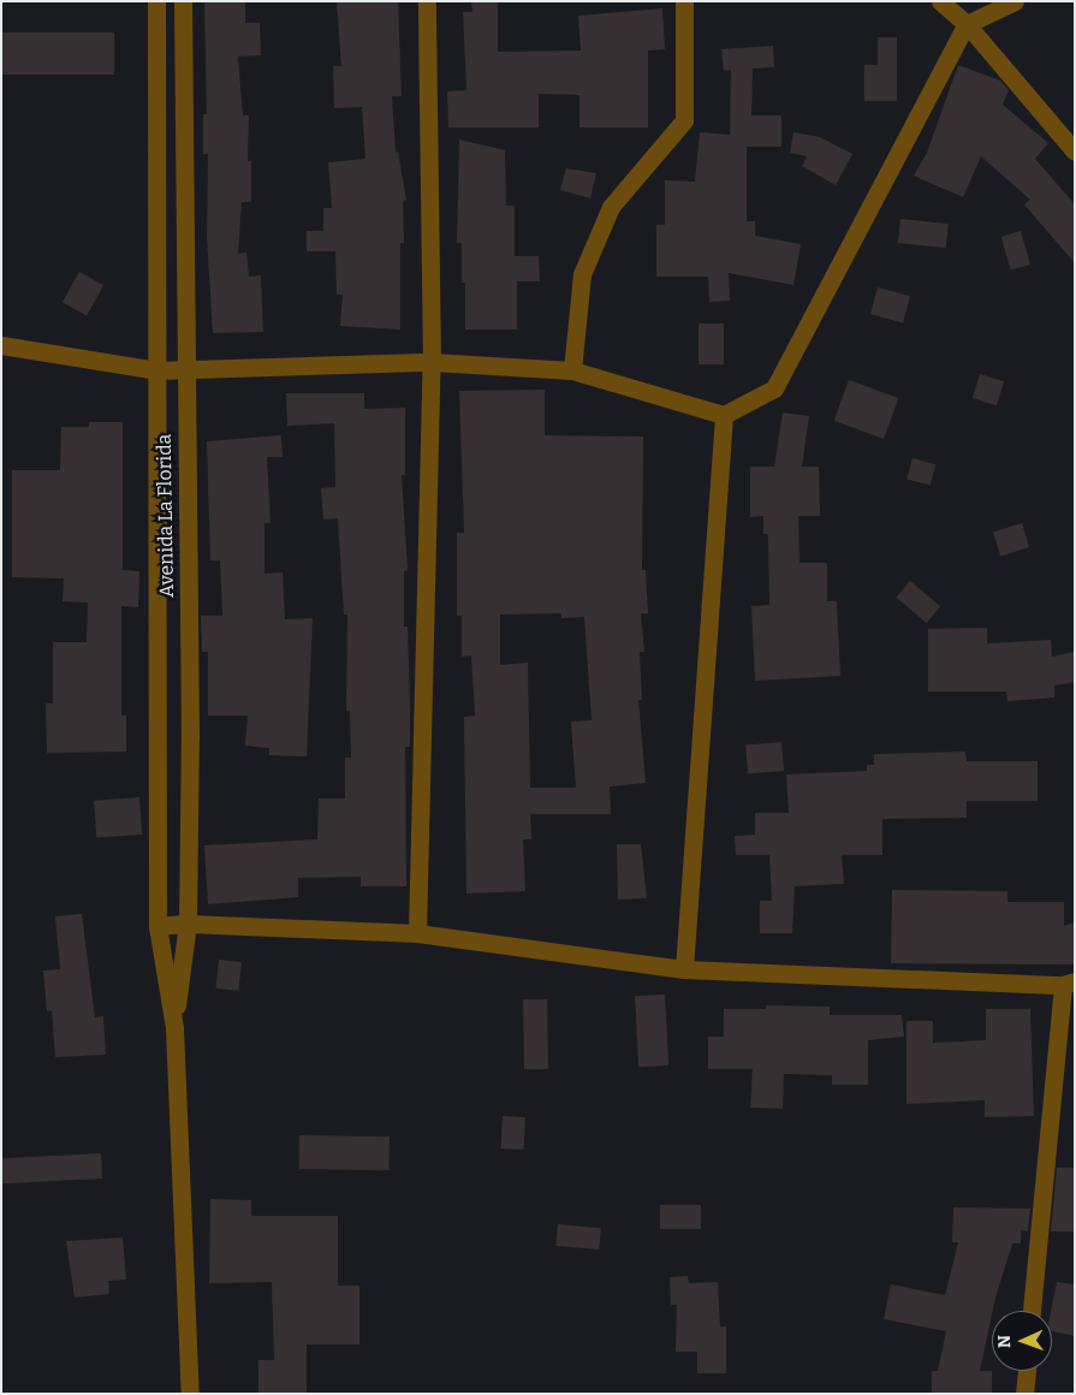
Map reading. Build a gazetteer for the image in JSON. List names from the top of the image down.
{
  "streets": {
    "street": ["Avenida La Florida"]
  },
  "north": "left"
}
